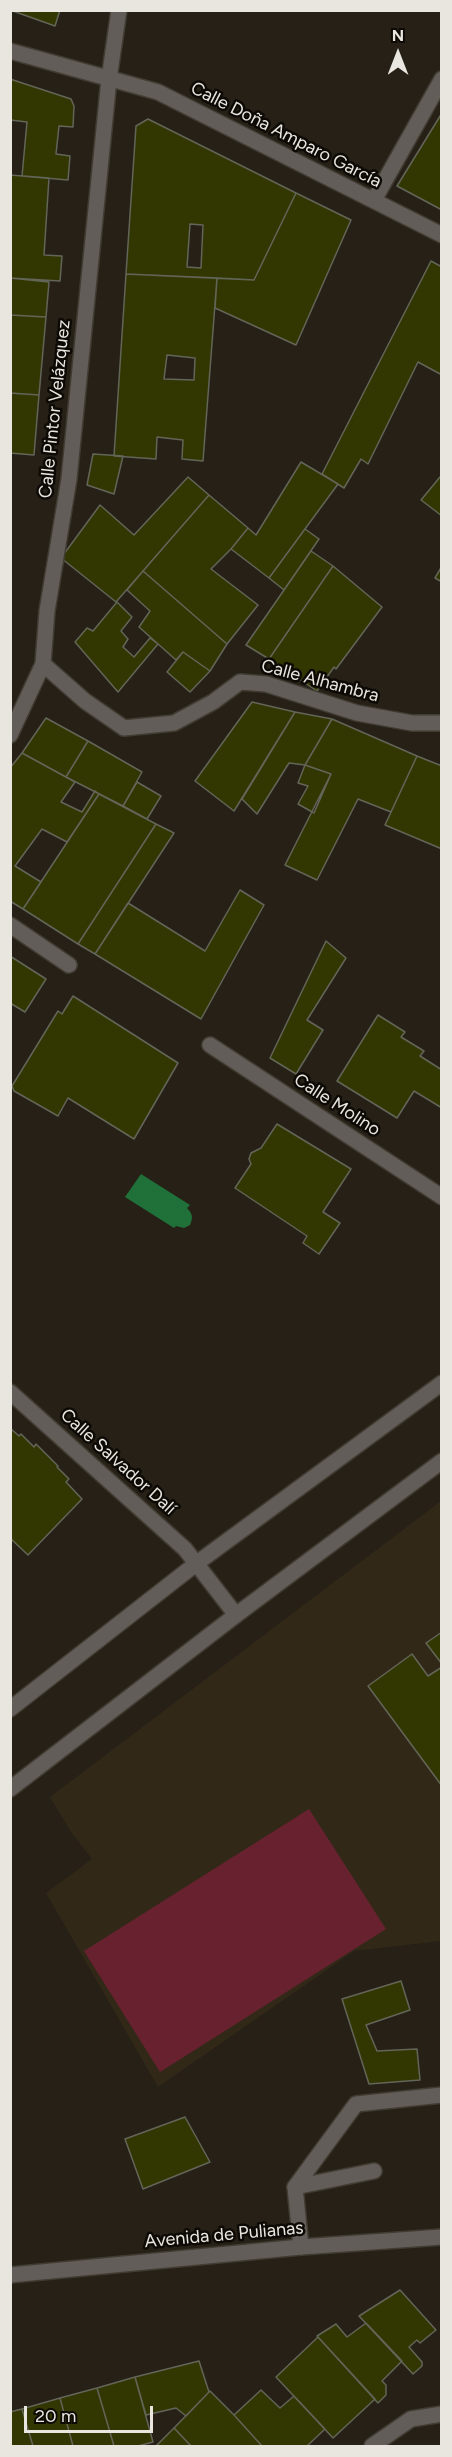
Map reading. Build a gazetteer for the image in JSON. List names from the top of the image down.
{
  "streets": {
    "street": [
      "Calle Doña Amparo García",
      "Calle Pintor Velázquez",
      "Calle Alhambra",
      "Calle Molino",
      "Calle Salvador Dalí",
      "Avenida de Pulianas"
    ]
  },
  "crossings": [
    ["Calle Doña Amparo García", "Calle Pintor Velázquez"],
    ["Calle Pintor Velázquez", "Calle Alhambra"]
  ],
  "scale_bar": "20 m",
  "north": "top"
}
